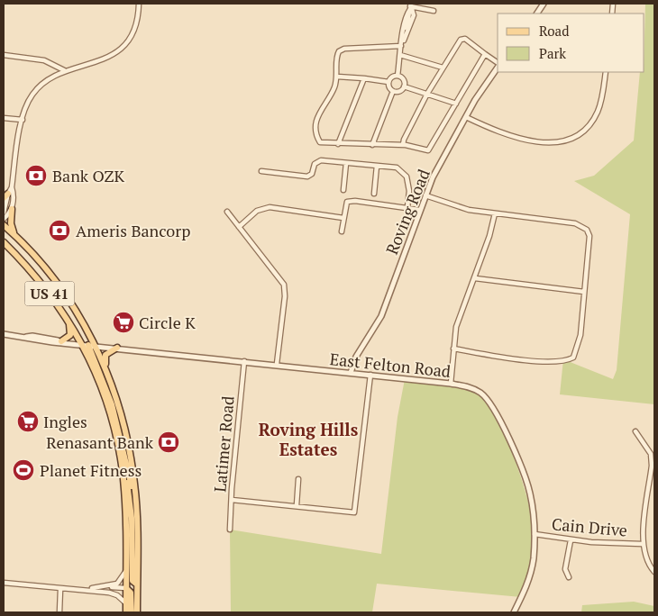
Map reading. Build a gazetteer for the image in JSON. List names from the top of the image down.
{
  "streets": {
    "main road": ["US 41"],
    "street": [
      "Roving Road",
      "East Felton Road",
      "Latimer Road",
      "Cain Drive"
    ]
  },
  "crossings": [
    ["Roving Road", "East Felton Road"],
    ["US 41", "East Felton Road"],
    ["East Felton Road", "Latimer Road"],
    ["East Felton Road", "Cain Drive"]
  ],
  "districts": ["Roving Hills Estates"],
  "places": {
    "bank": ["Bank OZK", "Ameris Bancorp", "Renasant Bank"],
    "supermarket": ["Circle K", "Ingles"],
    "sports": ["Planet Fitness"]
  },
  "legend": ["Road", "Park"]
}
